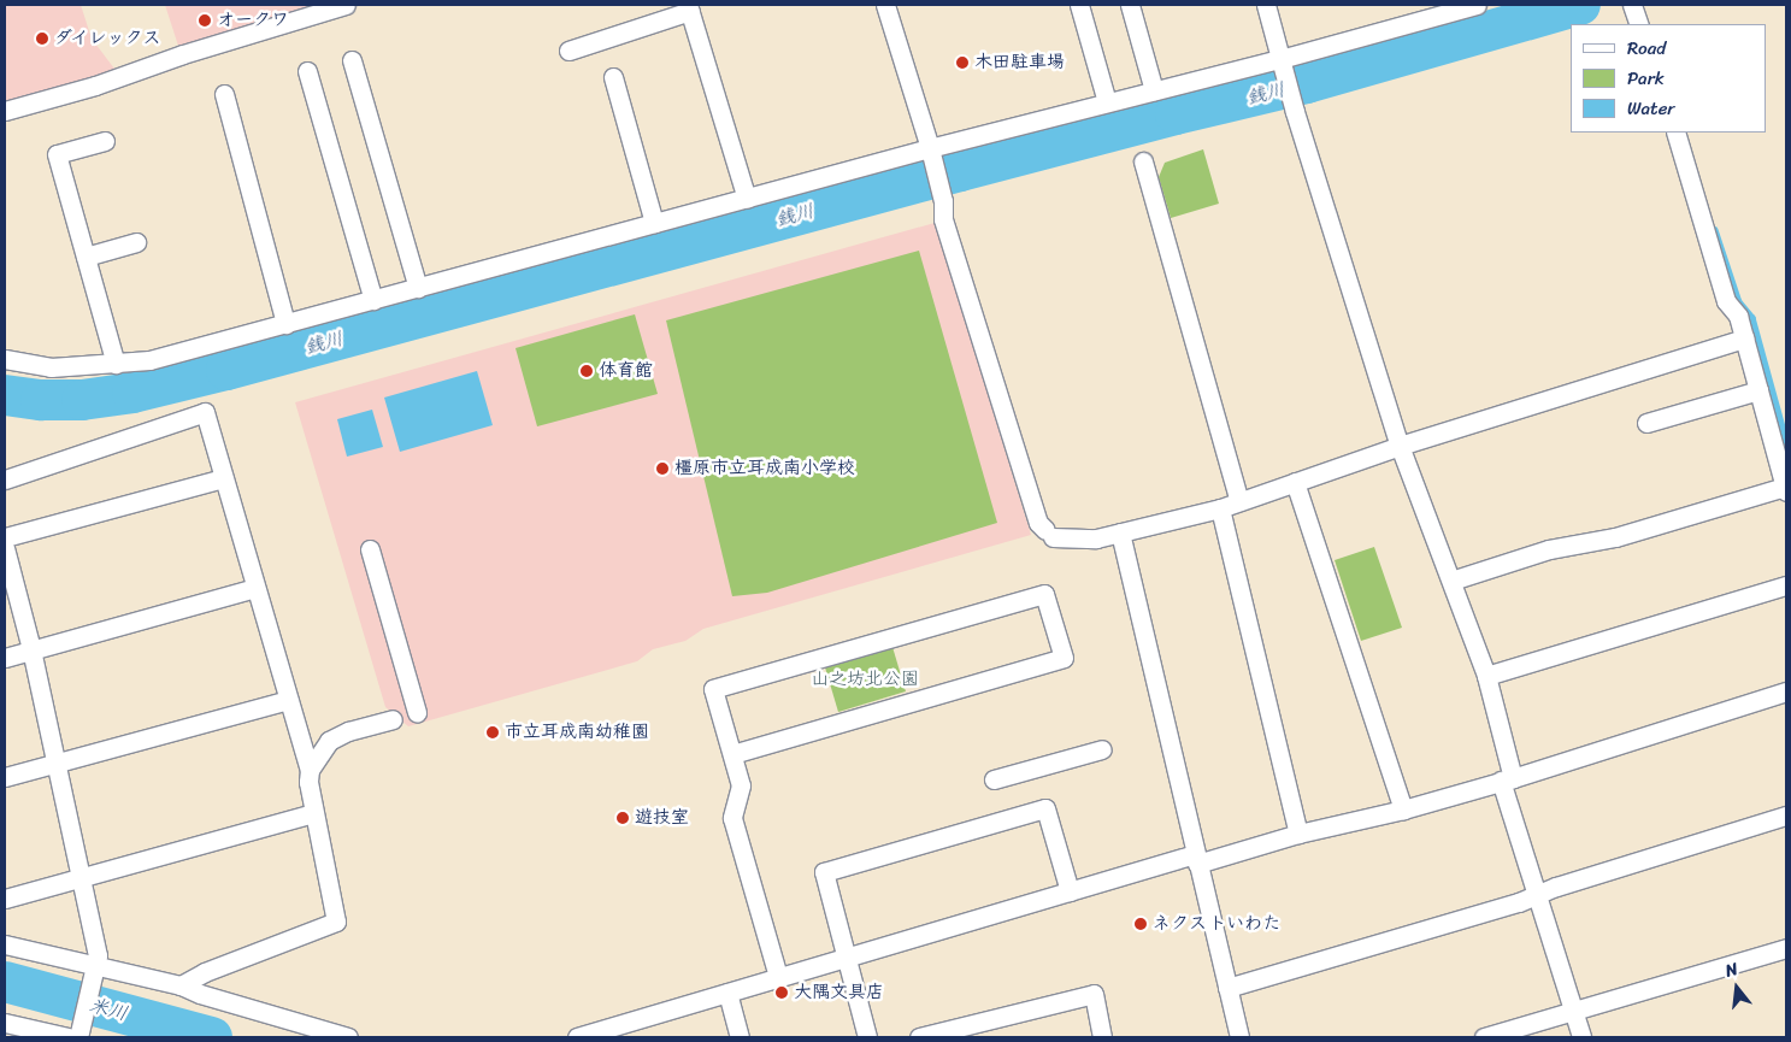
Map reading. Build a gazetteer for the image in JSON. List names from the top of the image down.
{
  "water": ["銭川", "米川"],
  "parks": ["山之坊北公園"],
  "places": [
    "オークワ",
    "ダイレックス",
    "木田駐車場",
    "体育館",
    "橿原市立耳成南小学校",
    "市立耳成南幼稚園",
    "遊技室",
    "ネクストいわた",
    "大隅文具店"
  ],
  "legend": ["Road", "Park", "Water"],
  "north": "top"
}
